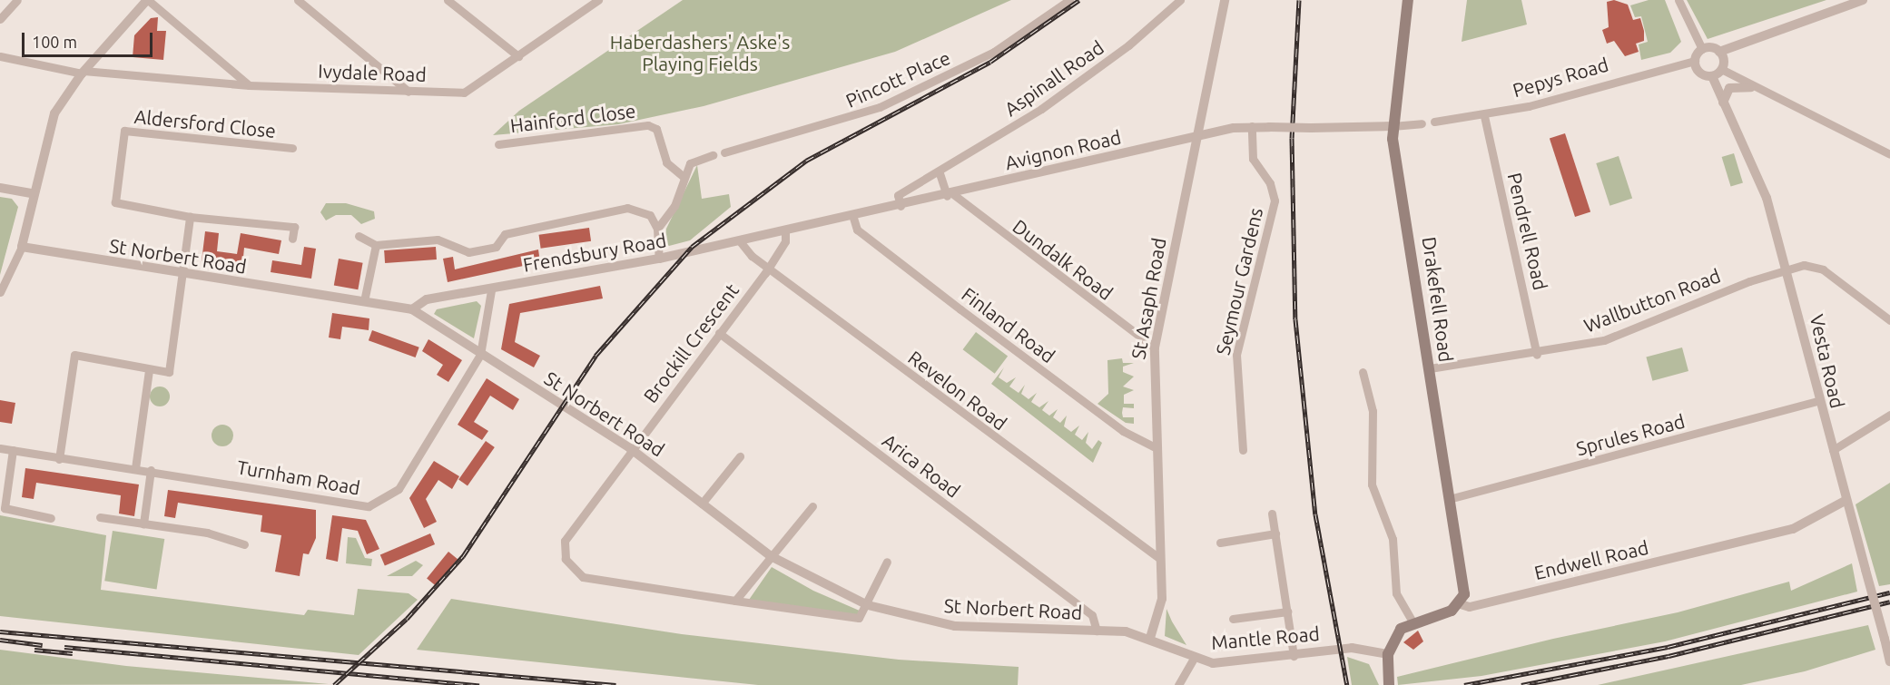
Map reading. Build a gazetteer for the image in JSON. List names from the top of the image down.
{
  "streets": {
    "main road": ["Drakefell Road", "Endwell Road"],
    "street": [
      "Ivydale Road",
      "Pepys Road",
      "Aspinall Road",
      "Pincott Place",
      "Hainford Close",
      "Aldersford Close",
      "Avignon Road",
      "Pendrell Road",
      "Frendsbury Road",
      "St Norbert Road",
      "Dundalk Road",
      "Seymour Gardens",
      "St Asaph Road",
      "Wallbutton Road",
      "Finland Road",
      "Brockill Crescent",
      "Vesta Road",
      "Revelon Road",
      "Sprules Road",
      "Arica Road",
      "Turnham Road",
      "Mantle Road"
    ]
  },
  "crossings": [
    ["Pepys Road", "Pendrell Road"],
    ["Pepys Road", "Vesta Road"],
    ["Aspinall Road", "Avignon Road"],
    ["Avignon Road", "Frendsbury Road"],
    ["Avignon Road", "Dundalk Road"],
    ["Avignon Road", "Seymour Gardens"],
    ["Avignon Road", "St Asaph Road"],
    ["Avignon Road", "Drakefell Road"],
    ["Avignon Road", "Finland Road"],
    ["Pendrell Road", "Wallbutton Road"],
    ["Frendsbury Road", "St Norbert Road"],
    ["Frendsbury Road", "Revelon Road"],
    ["Frendsbury Road", "Turnham Road"],
    ["St Norbert Road", "St Asaph Road"],
    ["St Norbert Road", "Brockill Crescent"],
    ["St Norbert Road", "Arica Road"],
    ["St Norbert Road", "Turnham Road"],
    ["St Norbert Road", "Mantle Road"],
    ["Dundalk Road", "St Asaph Road"],
    ["St Asaph Road", "Finland Road"],
    ["St Asaph Road", "Revelon Road"],
    ["St Asaph Road", "Mantle Road"],
    ["Drakefell Road", "Wallbutton Road"],
    ["Drakefell Road", "Sprules Road"],
    ["Drakefell Road", "Endwell Road"],
    ["Wallbutton Road", "Vesta Road"],
    ["Brockill Crescent", "Revelon Road"],
    ["Brockill Crescent", "Arica Road"],
    ["Vesta Road", "Sprules Road"],
    ["Vesta Road", "Endwell Road"],
    ["Endwell Road", "Mantle Road"]
  ],
  "parks": ["Haberdashers' Aske's Playing Fields"],
  "scale_bar": "100 m"
}
